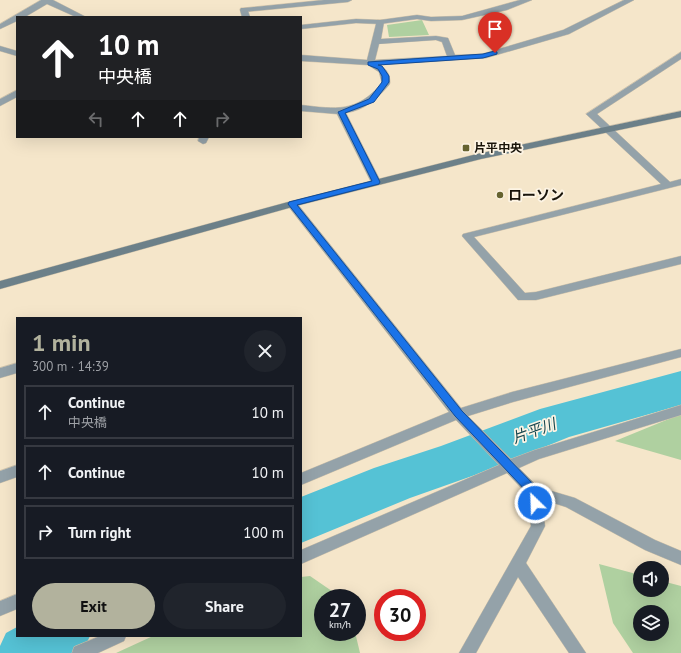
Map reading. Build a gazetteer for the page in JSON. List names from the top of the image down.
{
  "water": ["片平川"],
  "places": {
    "transit": ["片平中央"],
    "other": ["ローソン"]
  },
  "page": {
    "turn": ["10 m", "中央橋"],
    "heading": ["1 min", "300 m · 14:39"],
    "list": [
      {
        "name": "Continue",
        "note": "中央橋",
        "value": "10 m"
      },
      {
        "name": "Continue",
        "value": "10 m"
      },
      {
        "name": "Turn right",
        "value": "100 m"
      }
    ],
    "buttons": ["Exit", "Share"],
    "speed": "27 km/h",
    "limit": "30"
  }
}
